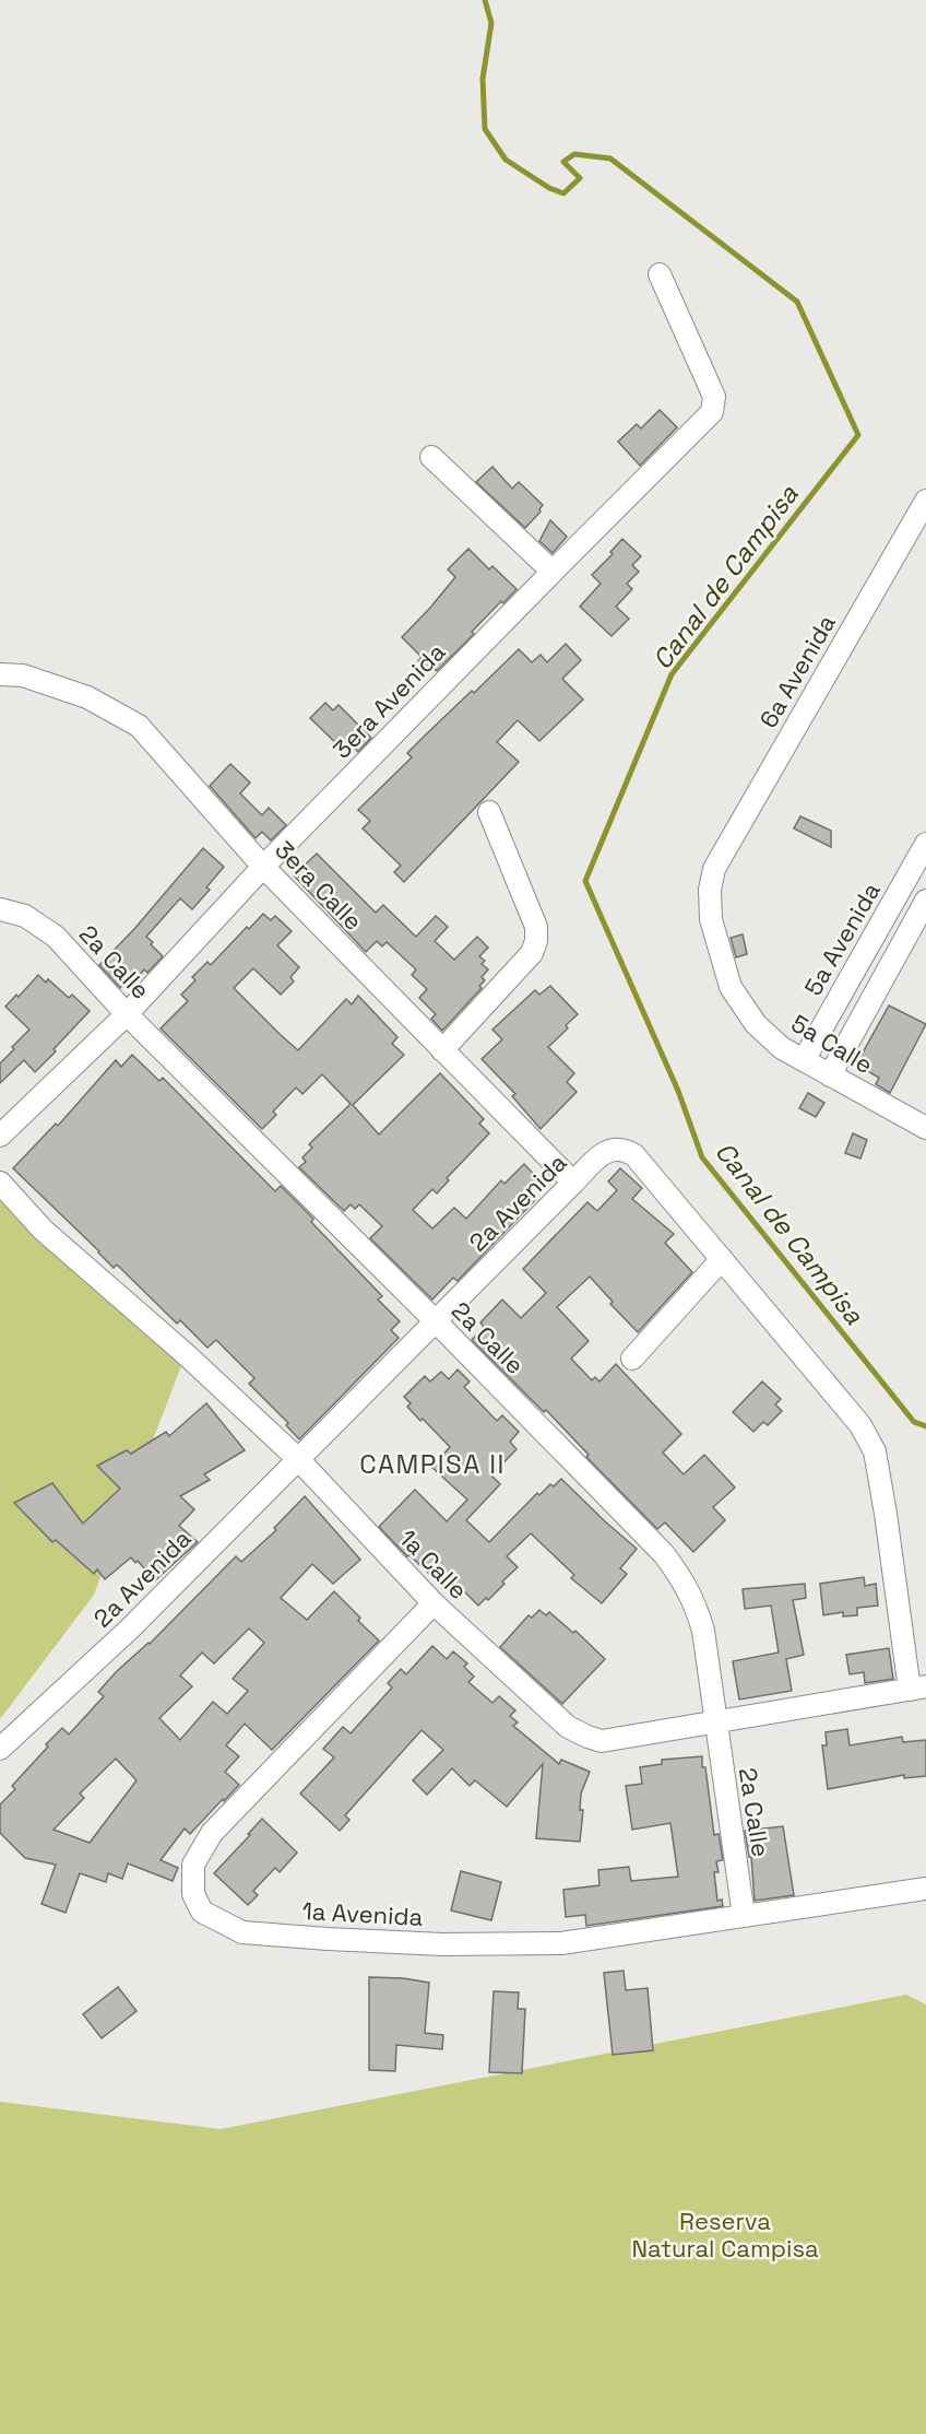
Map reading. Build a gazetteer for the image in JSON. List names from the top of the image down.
{
  "streets": {
    "street": [
      "6a Avenida",
      "3era Avenida",
      "3era Calle",
      "5a Avenida",
      "2a Calle",
      "5a Calle",
      "2a Avenida",
      "1a Calle",
      "1a Avenida"
    ]
  },
  "crossings": [
    ["6a Avenida", "5a Calle"],
    ["3era Avenida", "3era Calle"],
    ["3era Avenida", "2a Calle"],
    ["3era Calle", "2a Avenida"],
    ["5a Avenida", "5a Calle"],
    ["2a Calle", "2a Avenida"],
    ["2a Calle", "1a Calle"],
    ["2a Calle", "1a Avenida"],
    ["2a Avenida", "1a Calle"],
    ["1a Calle", "1a Avenida"]
  ],
  "districts": ["CAMPISA II"],
  "water": ["Canal de Campisa"],
  "parks": ["Reserva Natural Campisa"]
}
